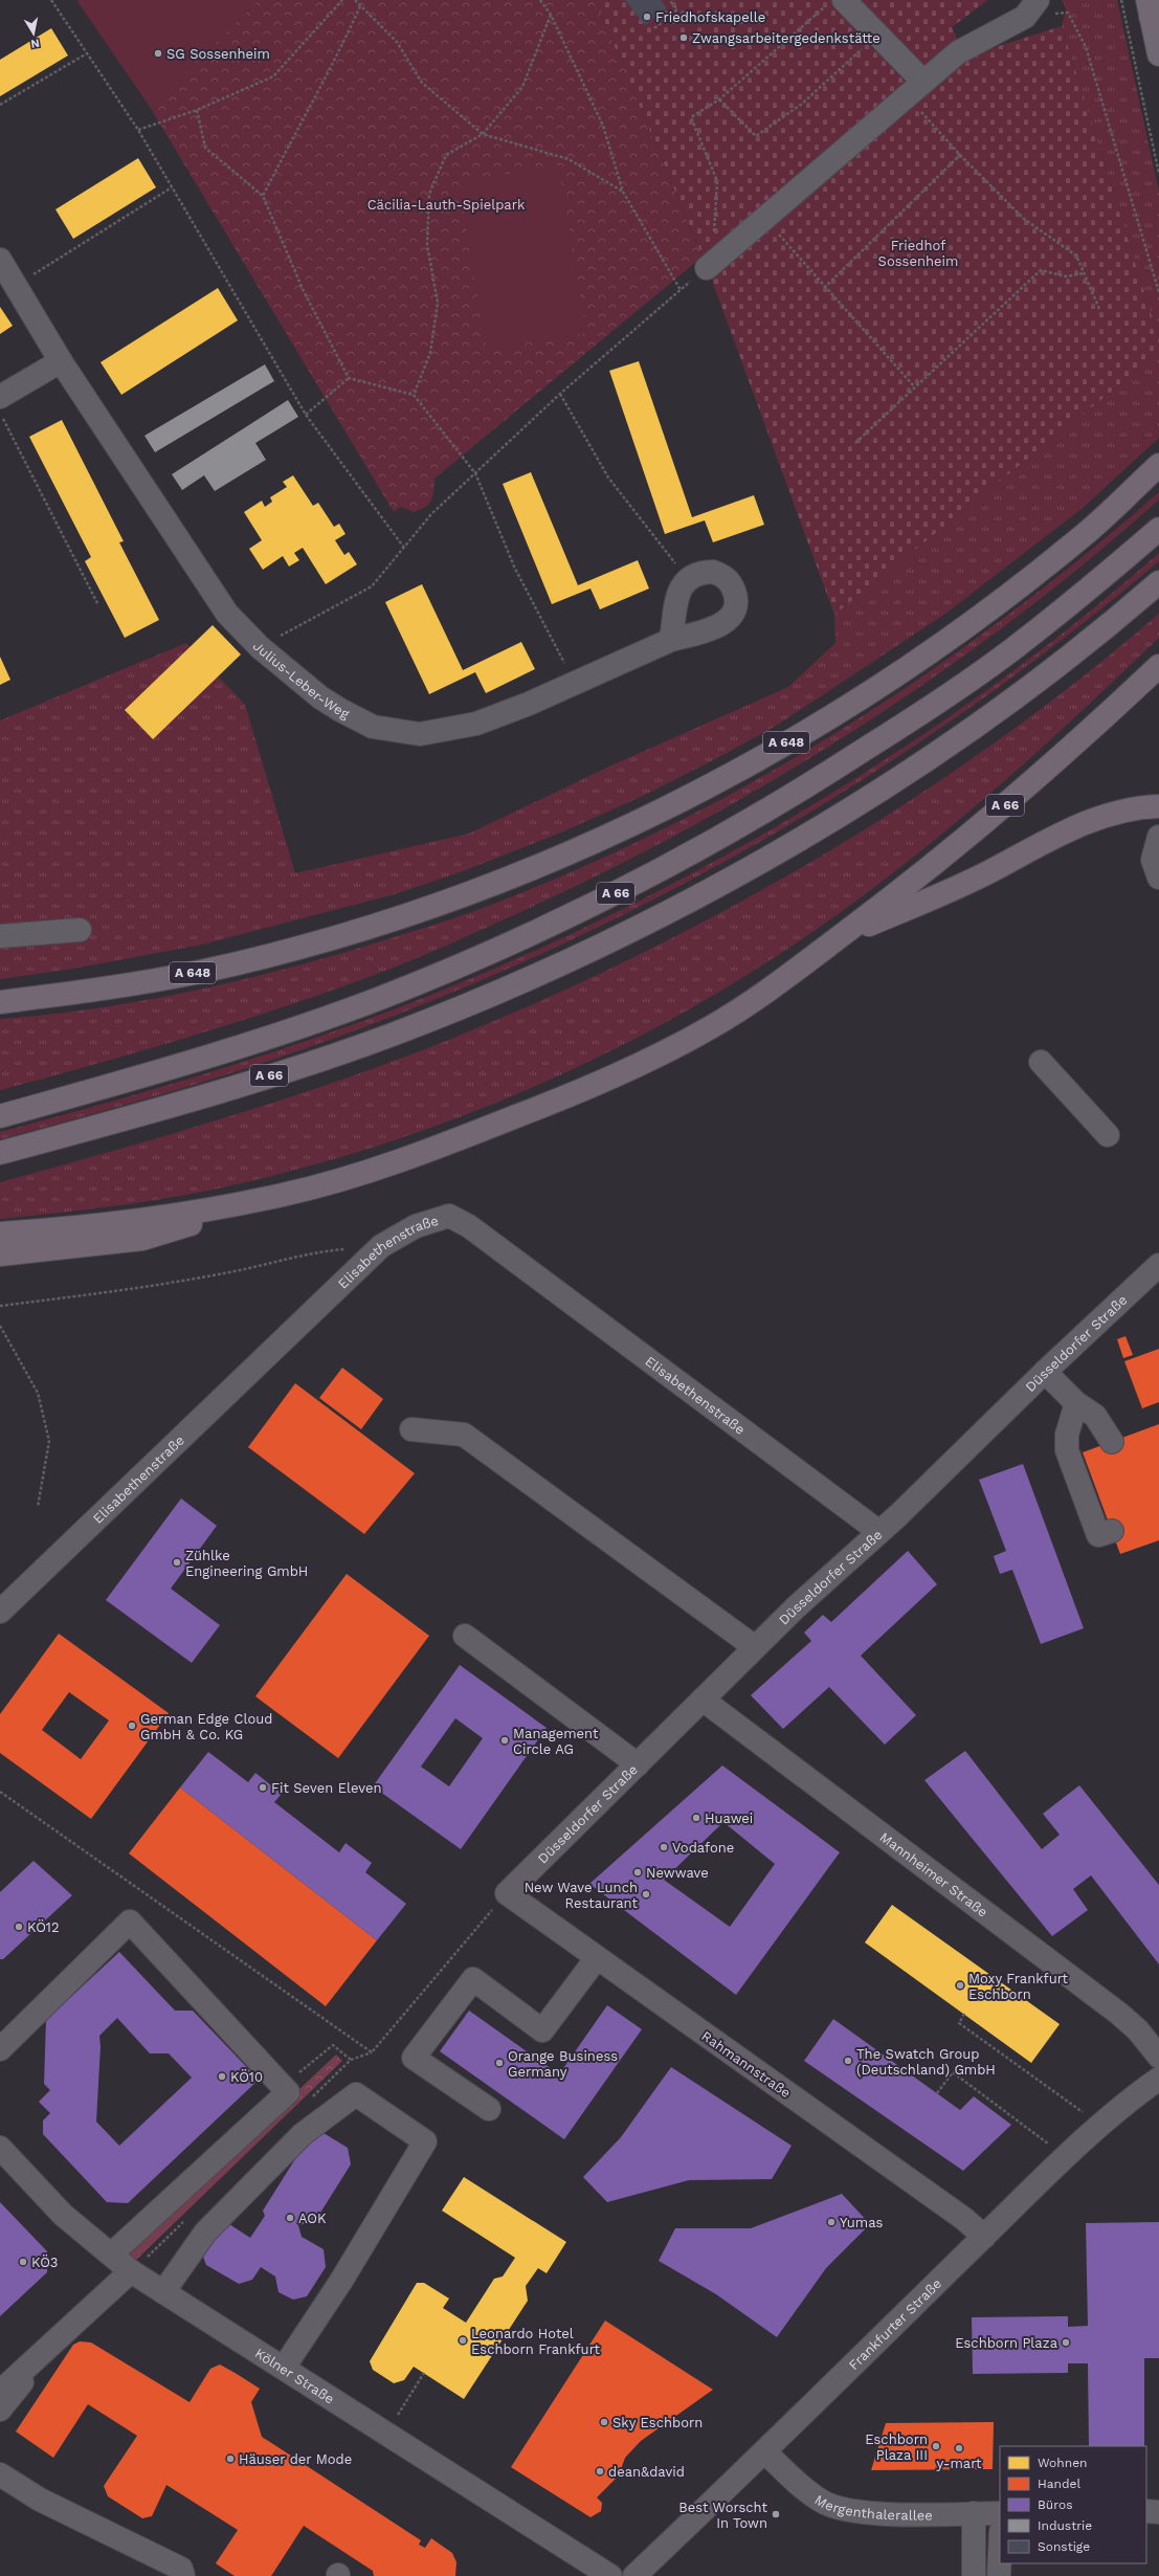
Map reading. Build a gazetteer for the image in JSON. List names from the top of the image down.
{
  "streets": {
    "highway": ["A 648", "A 66"],
    "street": [
      "Julius-Leber-Weg",
      "Elisabethenstraße",
      "Düsseldorfer Straße",
      "Mannheimer Straße",
      "Rahmannstraße",
      "Frankfurter Straße",
      "Kölner Straße",
      "Mergenthalerallee"
    ]
  },
  "crossings": [
    ["Elisabethenstraße", "Düsseldorfer Straße"],
    ["Düsseldorfer Straße", "Mannheimer Straße"],
    ["Düsseldorfer Straße", "Rahmannstraße"],
    ["Rahmannstraße", "Frankfurter Straße"],
    ["Frankfurter Straße", "Mergenthalerallee"]
  ],
  "parks": ["Cäcilia-Lauth-Spielpark", "Friedhof Sossenheim"],
  "places": [
    "Friedhofskapelle",
    "Zwangsarbeitergedenkstätte",
    "SG Sossenheim",
    "Zühlke Engineering GmbH",
    "German Edge Cloud GmbH & Co. KG",
    "Management Circle AG",
    "Fit Seven Eleven",
    "Huawei",
    "Vodafone",
    "Newwave",
    "New Wave Lunch Restaurant",
    "KÖ12",
    "Moxy Frankfurt Eschborn",
    "The Swatch Group (Deutschland) GmbH",
    "Orange Business Germany",
    "KÖ10",
    "AOK",
    "Yumas",
    "KÖ3",
    "Leonardo Hotel Eschborn Frankfurt",
    "Eschborn Plaza",
    "Sky Eschborn",
    "Eschborn Plaza III",
    "y-mart",
    "Häuser der Mode",
    "dean&david",
    "Best Worscht In Town"
  ],
  "legend": [
    "Wohnen",
    "Handel",
    "Büros",
    "Industrie",
    "Sonstige"
  ],
  "north": "bottom"
}
